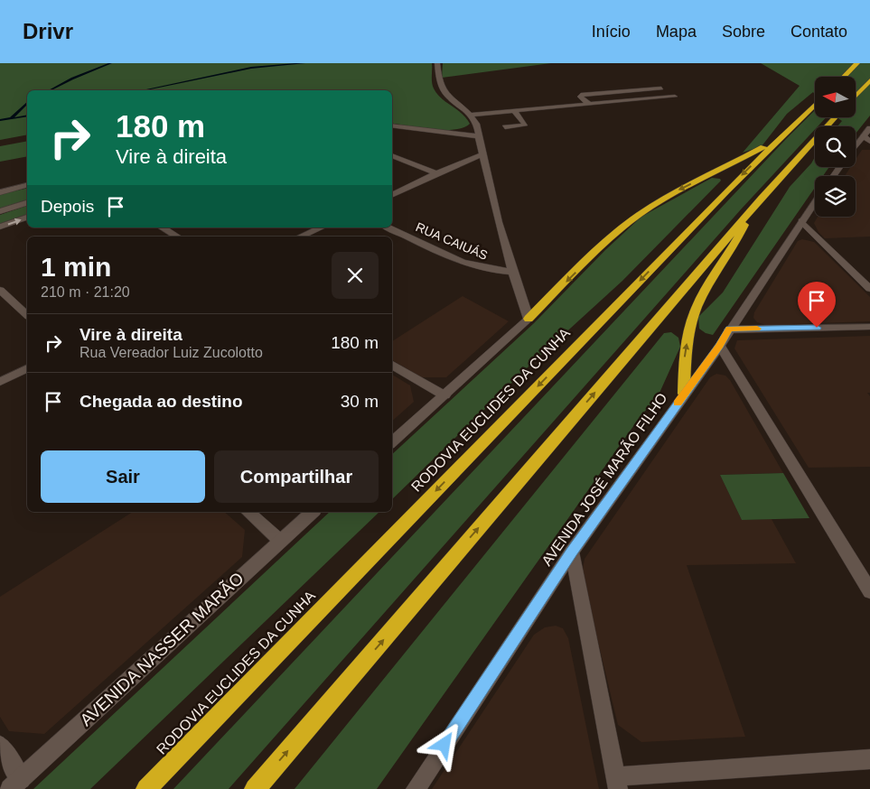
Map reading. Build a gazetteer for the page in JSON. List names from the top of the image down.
{
  "streets": {
    "highway": ["RODOVIA EUCLIDES DA CUNHA"],
    "street": ["RUA CAIUÁS", "AVENIDA JOSÉ MARÃO FILHO", "AVENIDA NASSER MARÃO"]
  },
  "north": "left",
  "page": {
    "header": "Drivr",
    "nav": [
      "Início",
      "Mapa",
      "Sobre",
      "Contato"
    ],
    "turn": ["180 m", "Vire à direita"],
    "then": "Depois",
    "heading": ["1 min", "210 m · 21:20"],
    "list": [
      {
        "name": "Vire à direita",
        "note": "Rua Vereador Luiz Zucolotto",
        "value": "180 m"
      },
      {
        "name": "Chegada ao destino",
        "value": "30 m"
      }
    ],
    "buttons": ["Sair", "Compartilhar"]
  }
}
